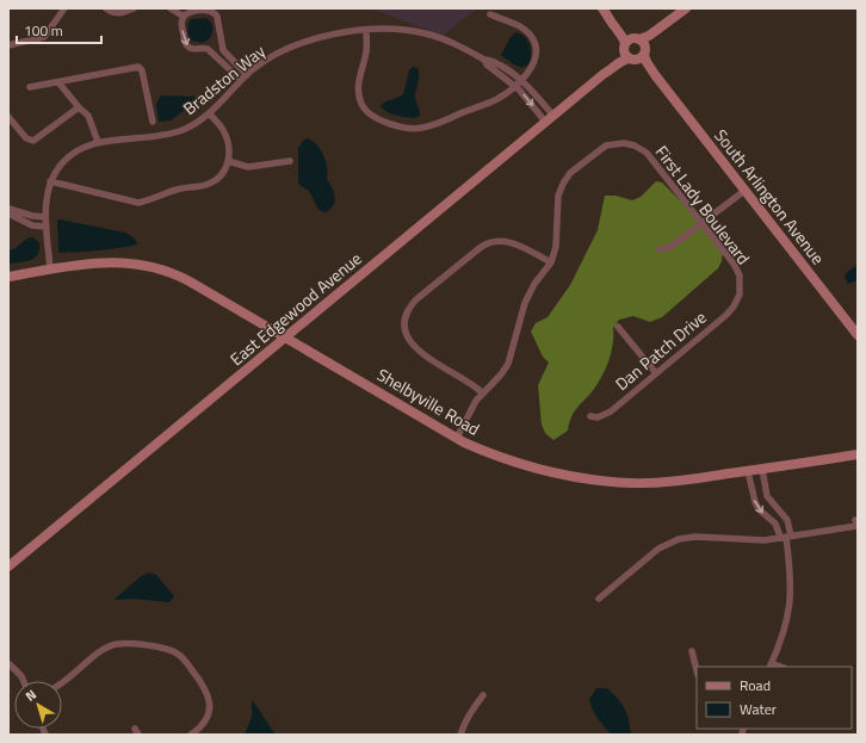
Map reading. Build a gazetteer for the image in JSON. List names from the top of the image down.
{
  "streets": {
    "main road": ["South Arlington Avenue", "East Edgewood Avenue", "Shelbyville Road"],
    "street": ["Bradston Way", "First Lady Boulevard", "Dan Patch Drive"]
  },
  "crossings": [
    ["Bradston Way", "East Edgewood Avenue"],
    ["Bradston Way", "Shelbyville Road"],
    ["First Lady Boulevard", "Dan Patch Drive"],
    ["East Edgewood Avenue", "Shelbyville Road"]
  ],
  "legend": ["Road", "Water"],
  "scale_bar": "100 m",
  "north": "top left"
}
